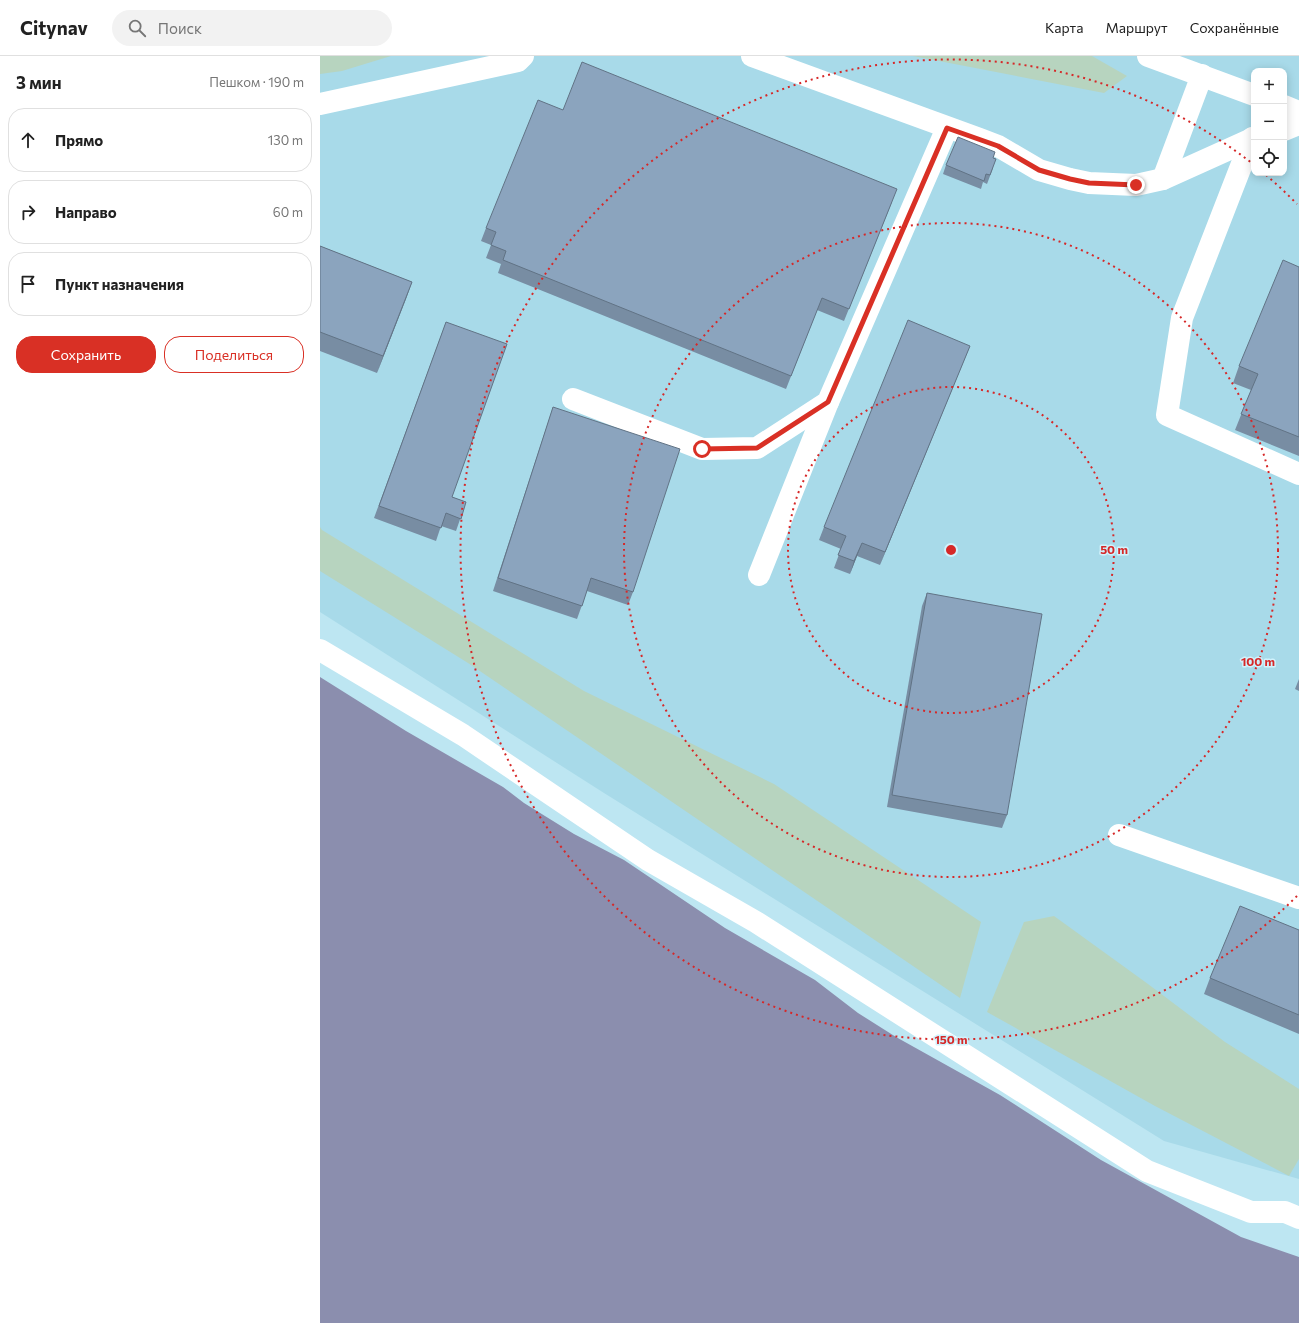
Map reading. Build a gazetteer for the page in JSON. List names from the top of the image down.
{
  "page": {
    "header": "Citynav",
    "search": "Поиск",
    "nav": ["Карта", "Маршрут", "Сохранённые"],
    "heading": ["3 мин", "Пешком · 190 m"],
    "map_buttons": ["+", "−"],
    "list": [
      ["Прямо", "130 m"],
      ["Направо", "60 m"],
      "Пункт назначения"
    ],
    "buttons": ["Сохранить", "Поделиться"]
  },
  "rings": ["50 m", "100 m", "150 m"]
}
